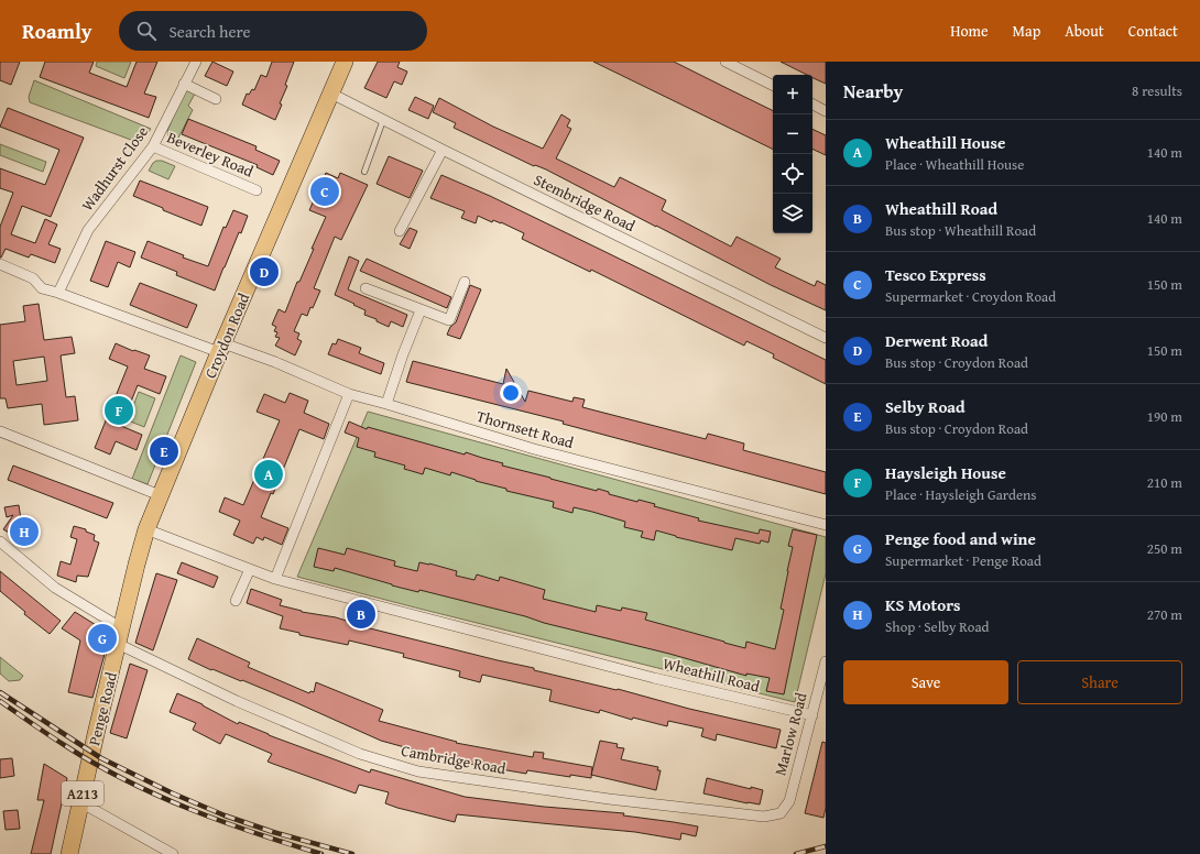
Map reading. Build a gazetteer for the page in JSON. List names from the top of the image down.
{
  "streets": {
    "main road": ["Croydon Road", "Penge Road", "A213"],
    "street": [
      "Beverley Road",
      "Wadhurst Close",
      "Stembridge Road",
      "Thornsett Road",
      "Wheathill Road",
      "Marlow Road",
      "Cambridge Road"
    ]
  },
  "crossings": [
    ["Beverley Road", "Wadhurst Close"],
    ["Wadhurst Close", "Thornsett Road"],
    ["Stembridge Road", "Croydon Road"],
    ["Croydon Road", "Thornsett Road"],
    ["Croydon Road", "Wheathill Road"],
    ["Croydon Road", "Penge Road"],
    ["Wheathill Road", "Marlow Road"],
    ["Penge Road", "Cambridge Road"],
    ["Marlow Road", "Cambridge Road"]
  ],
  "page": {
    "header": "Roamly",
    "search": "Search here",
    "nav": [
      "Home",
      "Map",
      "About",
      "Contact"
    ],
    "heading": ["Nearby", "8 results"],
    "map_buttons": ["+", "−"],
    "list": [
      {
        "mark": "A",
        "name": "Wheathill House",
        "note": "Place · Wheathill House",
        "value": "140 m"
      },
      {
        "mark": "B",
        "name": "Wheathill Road",
        "note": "Bus stop · Wheathill Road",
        "value": "140 m"
      },
      {
        "mark": "C",
        "name": "Tesco Express",
        "note": "Supermarket · Croydon Road",
        "value": "150 m"
      },
      {
        "mark": "D",
        "name": "Derwent Road",
        "note": "Bus stop · Croydon Road",
        "value": "150 m"
      },
      {
        "mark": "E",
        "name": "Selby Road",
        "note": "Bus stop · Croydon Road",
        "value": "190 m"
      },
      {
        "mark": "F",
        "name": "Haysleigh House",
        "note": "Place · Haysleigh Gardens",
        "value": "210 m"
      },
      {
        "mark": "G",
        "name": "Penge food and wine",
        "note": "Supermarket · Penge Road",
        "value": "250 m"
      },
      {
        "mark": "H",
        "name": "KS Motors",
        "note": "Shop · Selby Road",
        "value": "270 m"
      }
    ],
    "pins": [
      "C",
      "D",
      "F",
      "E",
      "A",
      "H",
      "B",
      "G"
    ],
    "buttons": ["Save", "Share"]
  }
}
